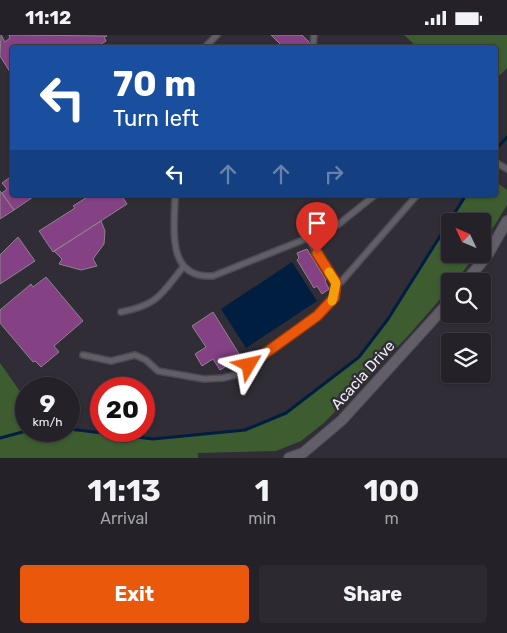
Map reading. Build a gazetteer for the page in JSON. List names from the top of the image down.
{
  "streets": {
    "street": ["Acacia Drive"]
  },
  "north": "top left",
  "page": {
    "status": "11:12",
    "turn": ["70 m", "Turn left"],
    "speed": "9 km/h",
    "limit": "20",
    "eta": [
      "11:13",
      "Arrival",
      "1",
      "min",
      "100",
      "m"
    ],
    "buttons": ["Exit", "Share"]
  }
}
